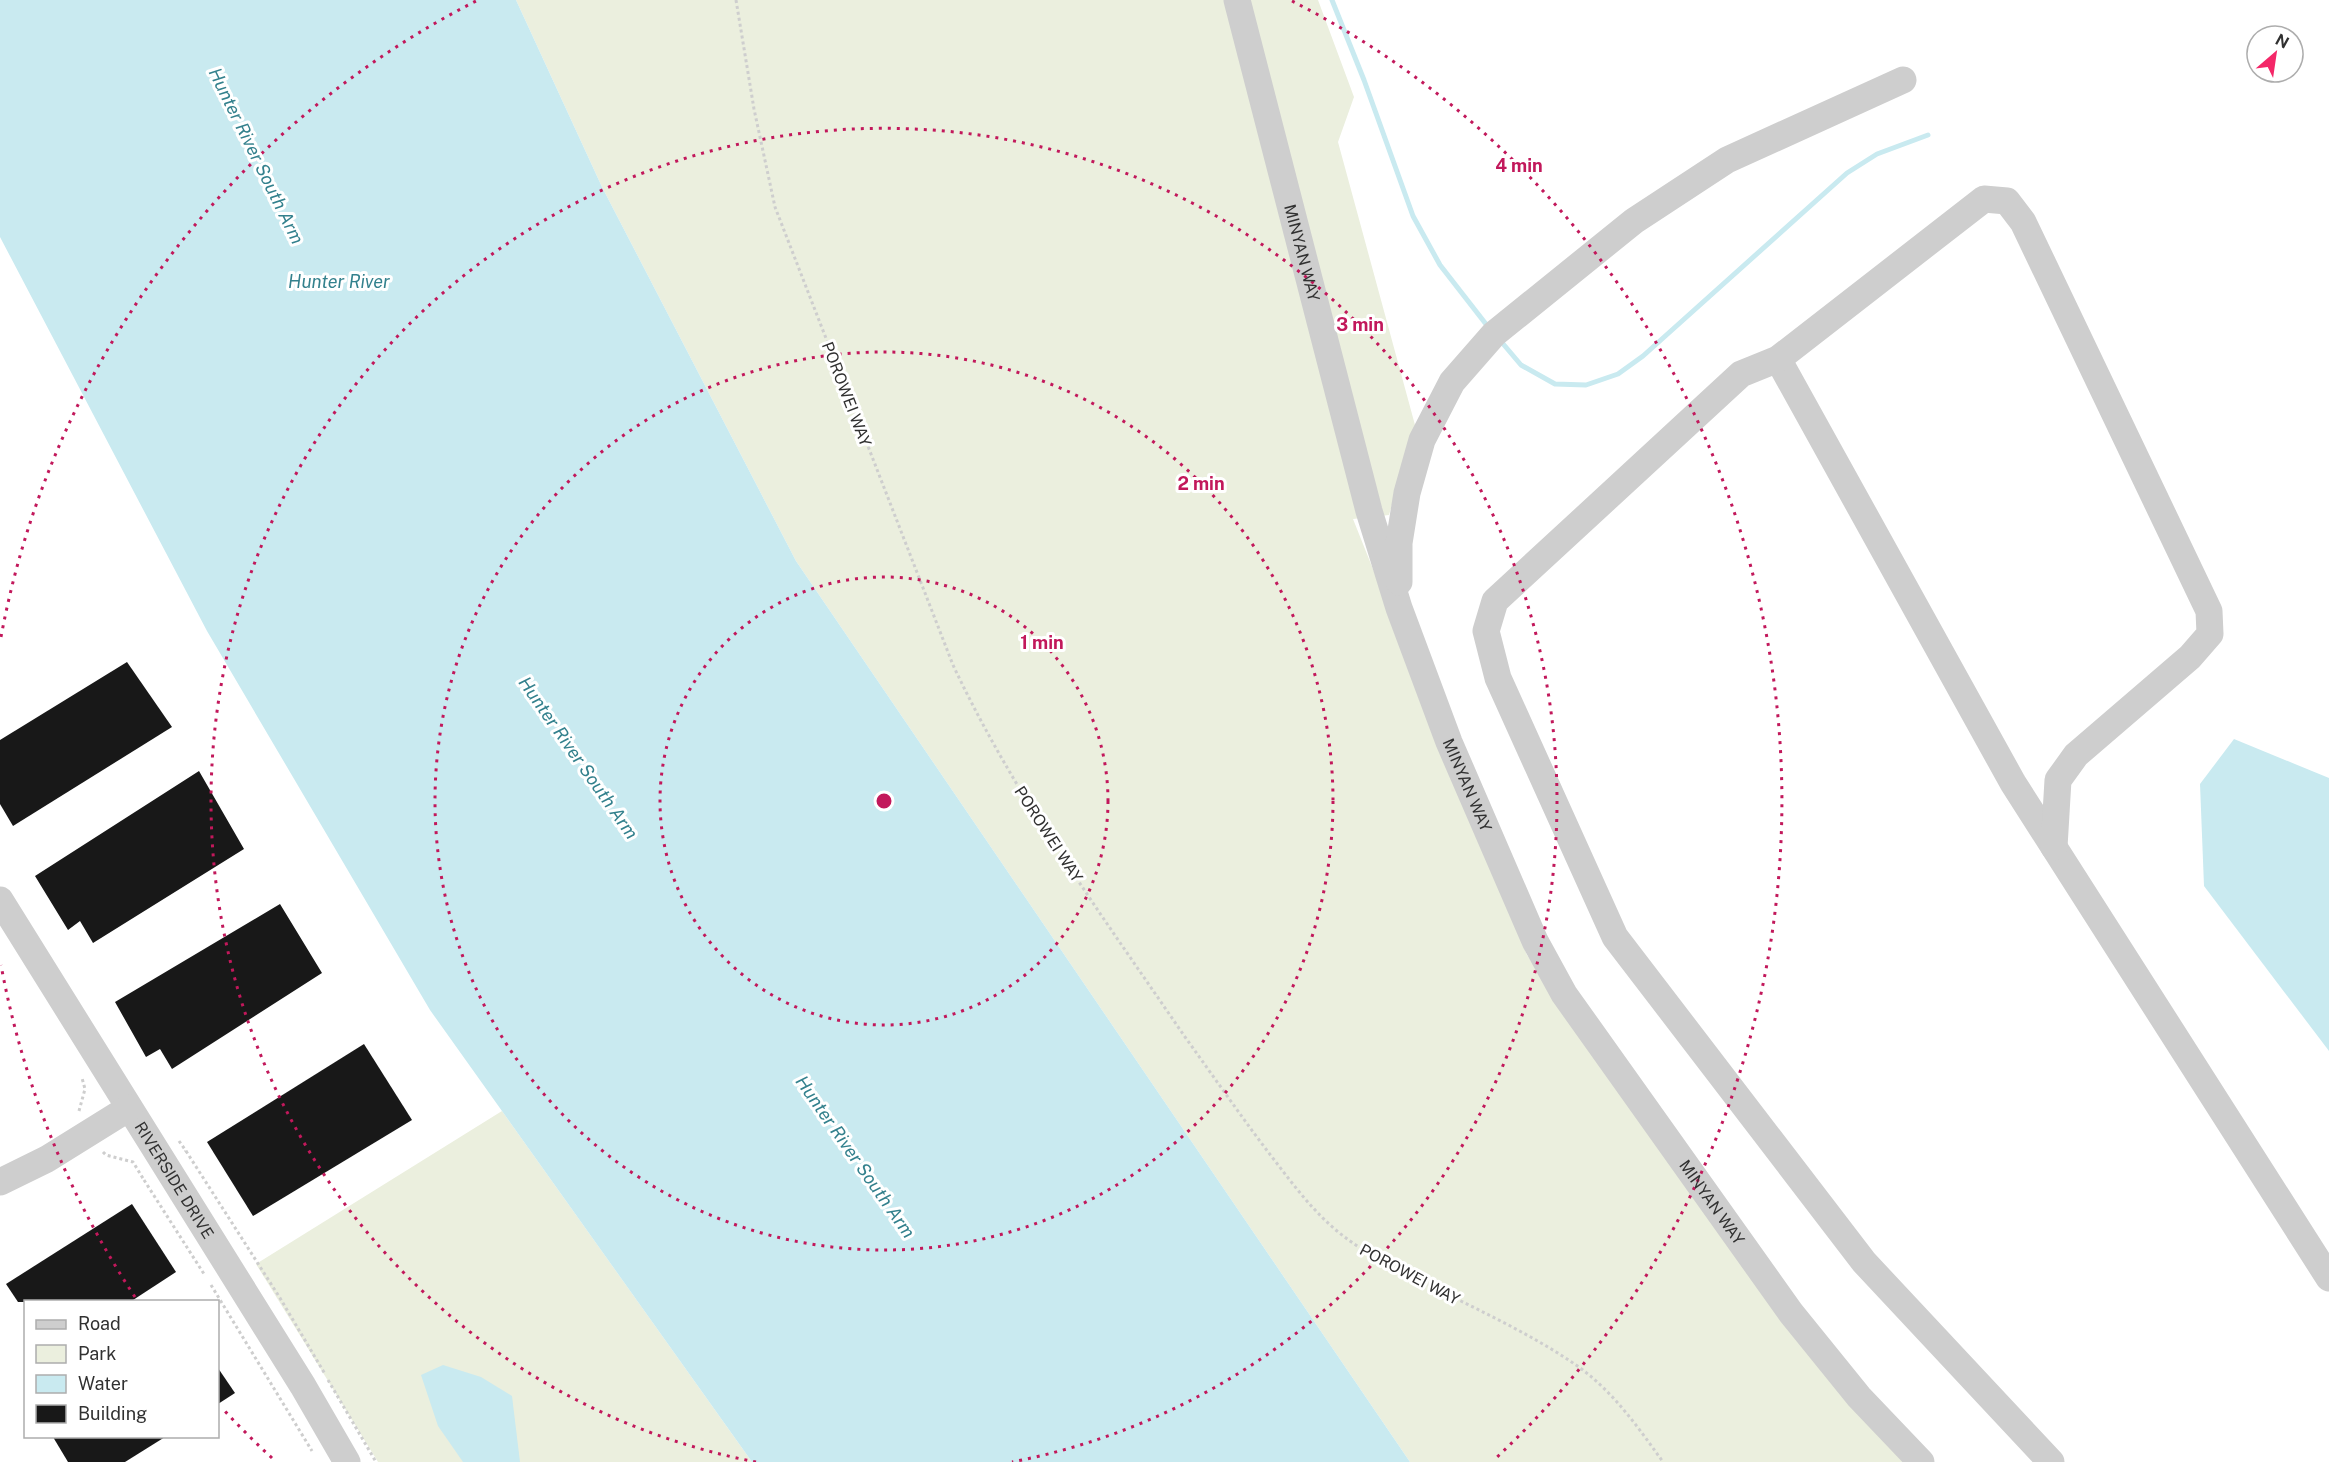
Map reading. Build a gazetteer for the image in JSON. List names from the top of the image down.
{
  "streets": {
    "street": ["MINYAN WAY", "RIVERSIDE DRIVE"],
    "path": ["POROWEI WAY"]
  },
  "water": ["Hunter River South Arm", "Hunter River"],
  "legend": [
    "Road",
    "Park",
    "Water",
    "Building"
  ],
  "north": "top right",
  "rings": [
    "4 min",
    "3 min",
    "2 min",
    "1 min"
  ]
}
